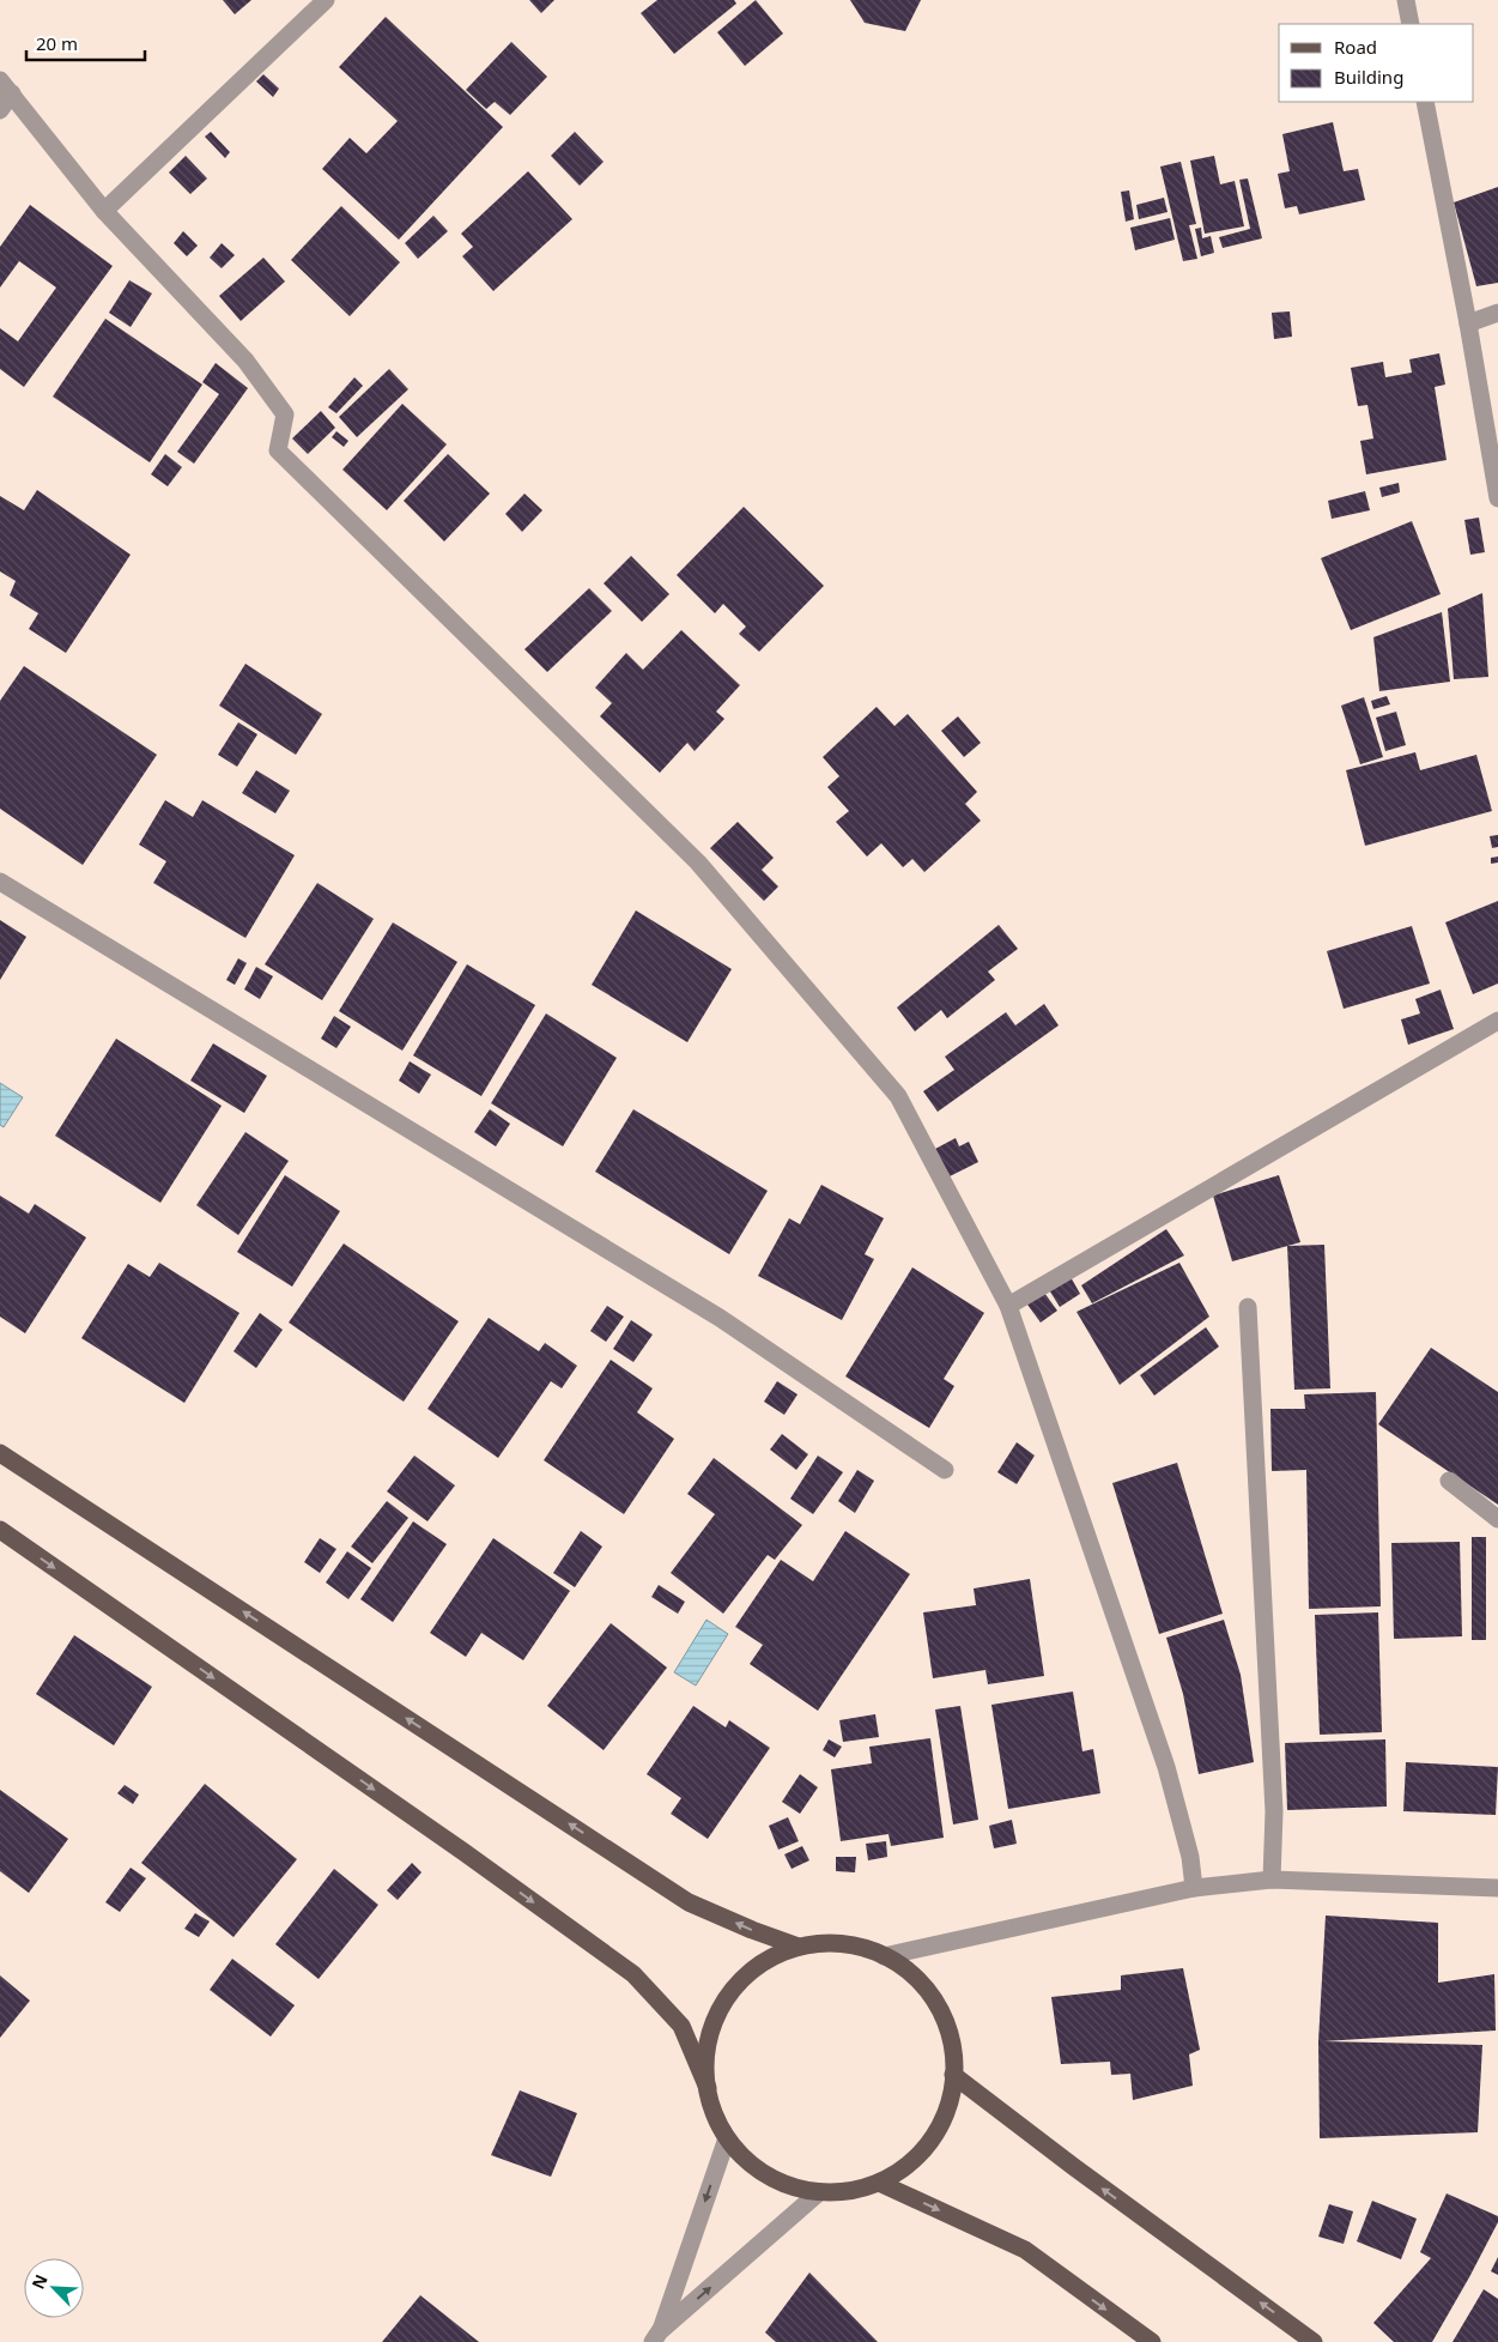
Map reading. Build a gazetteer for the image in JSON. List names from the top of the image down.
{
  "legend": ["Road", "Building"],
  "scale_bar": "20 m",
  "north": "top left"
}
